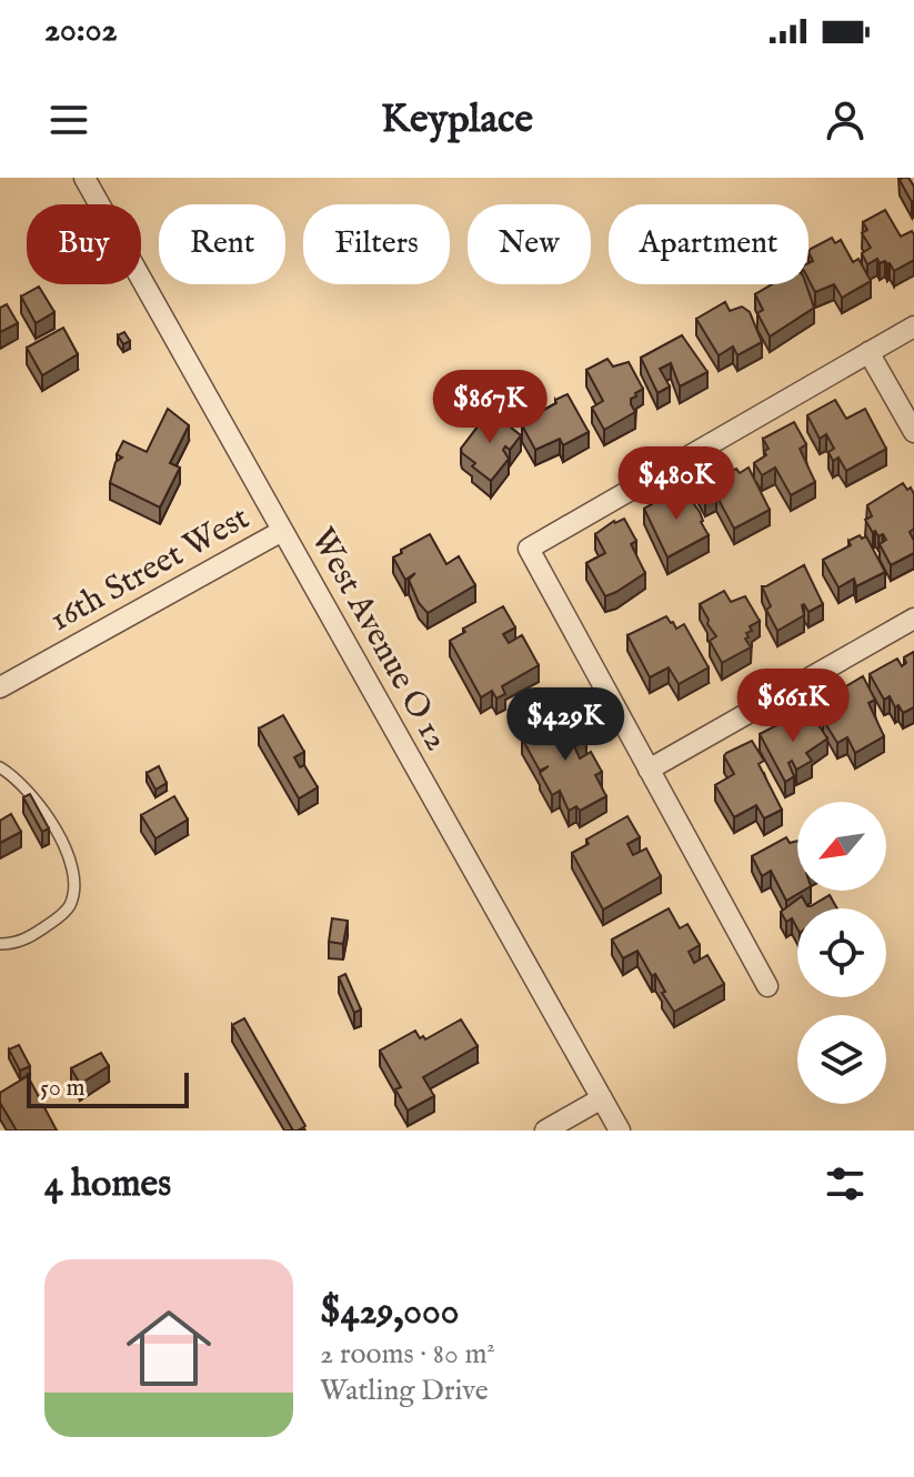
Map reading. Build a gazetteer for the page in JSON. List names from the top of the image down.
{
  "streets": {
    "street": ["16th Street West", "West Avenue O 12"]
  },
  "crossings": [
    ["16th Street West", "West Avenue O 12"]
  ],
  "scale_bar": "50 m",
  "north": "bottom left",
  "page": {
    "status": "20:02",
    "header": "Keyplace",
    "chip": [
      "Buy",
      "Rent",
      "Filters",
      "New",
      "Apartment"
    ],
    "price": [
      "$867K",
      "$480K",
      "$661K",
      "$429K"
    ],
    "scale": "50 m",
    "heading": "4 homes",
    "list": [
      {
        "name": "$429,000",
        "note": "2 rooms · 80 m² · Watling Drive"
      }
    ]
  }
}
